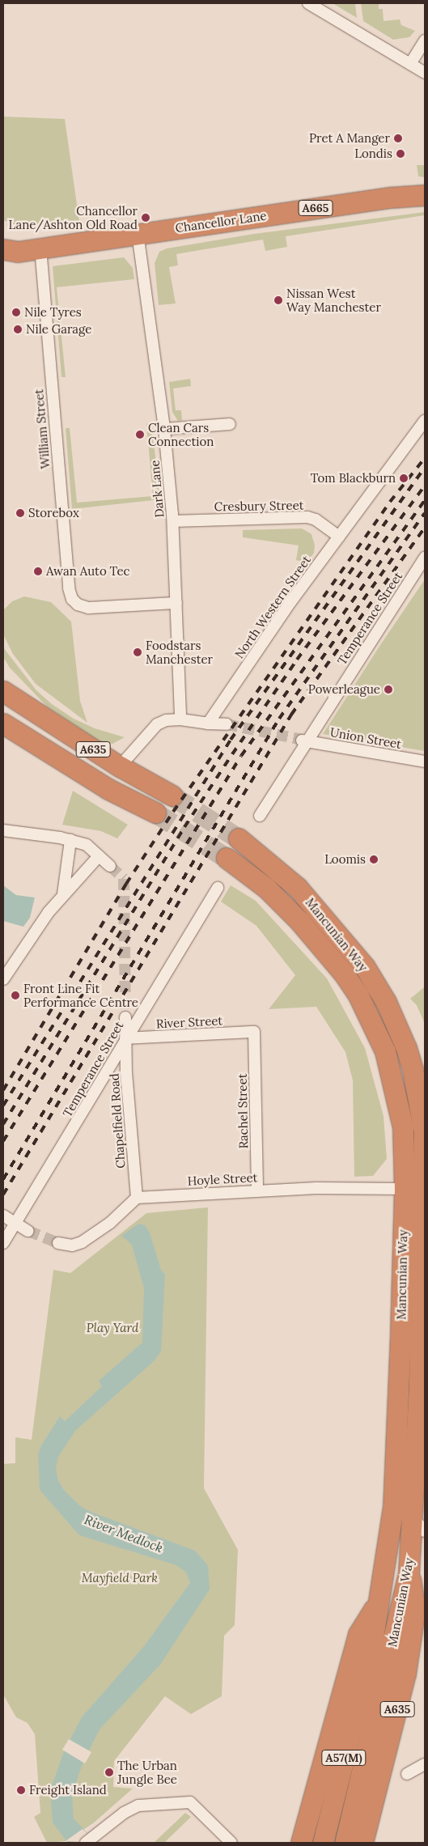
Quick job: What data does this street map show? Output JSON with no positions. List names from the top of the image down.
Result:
{
  "streets": {
    "highway": [
      "A665",
      "Chancellor Lane",
      "A635",
      "Mancunian Way",
      "A57(M)"
    ],
    "street": [
      "William Street",
      "Dark Lane",
      "Cresbury Street",
      "North Western Street",
      "Temperance Street",
      "Union Street",
      "River Street",
      "Rachel Street",
      "Chapelfield Road",
      "Hoyle Street"
    ]
  },
  "crossings": [
    ["Chancellor Lane", "William Street"],
    ["Chancellor Lane", "Dark Lane"],
    ["William Street", "Dark Lane"],
    ["Dark Lane", "Cresbury Street"],
    ["Cresbury Street", "North Western Street"],
    ["Temperance Street", "Union Street"],
    ["Temperance Street", "River Street"],
    ["Temperance Street", "Chapelfield Road"],
    ["A635", "Mancunian Way"],
    ["Mancunian Way", "Hoyle Street"],
    ["River Street", "Rachel Street"],
    ["River Street", "Chapelfield Road"],
    ["Rachel Street", "Hoyle Street"],
    ["Chapelfield Road", "Hoyle Street"]
  ],
  "water": ["River Medlock"],
  "parks": ["Play Yard", "Mayfield Park"],
  "places": [
    "Pret A Manger",
    "Londis",
    "Chancellor Lane/Ashton Old Road",
    "Nissan West Way Manchester",
    "Nile Tyres",
    "Nile Garage",
    "Clean Cars Connection",
    "Tom Blackburn",
    "Storebox",
    "Awan Auto Tec",
    "Foodstars Manchester",
    "Powerleague",
    "Loomis",
    "Front Line Fit Performance Centre",
    "The Urban Jungle Bee",
    "Freight Island"
  ]
}
